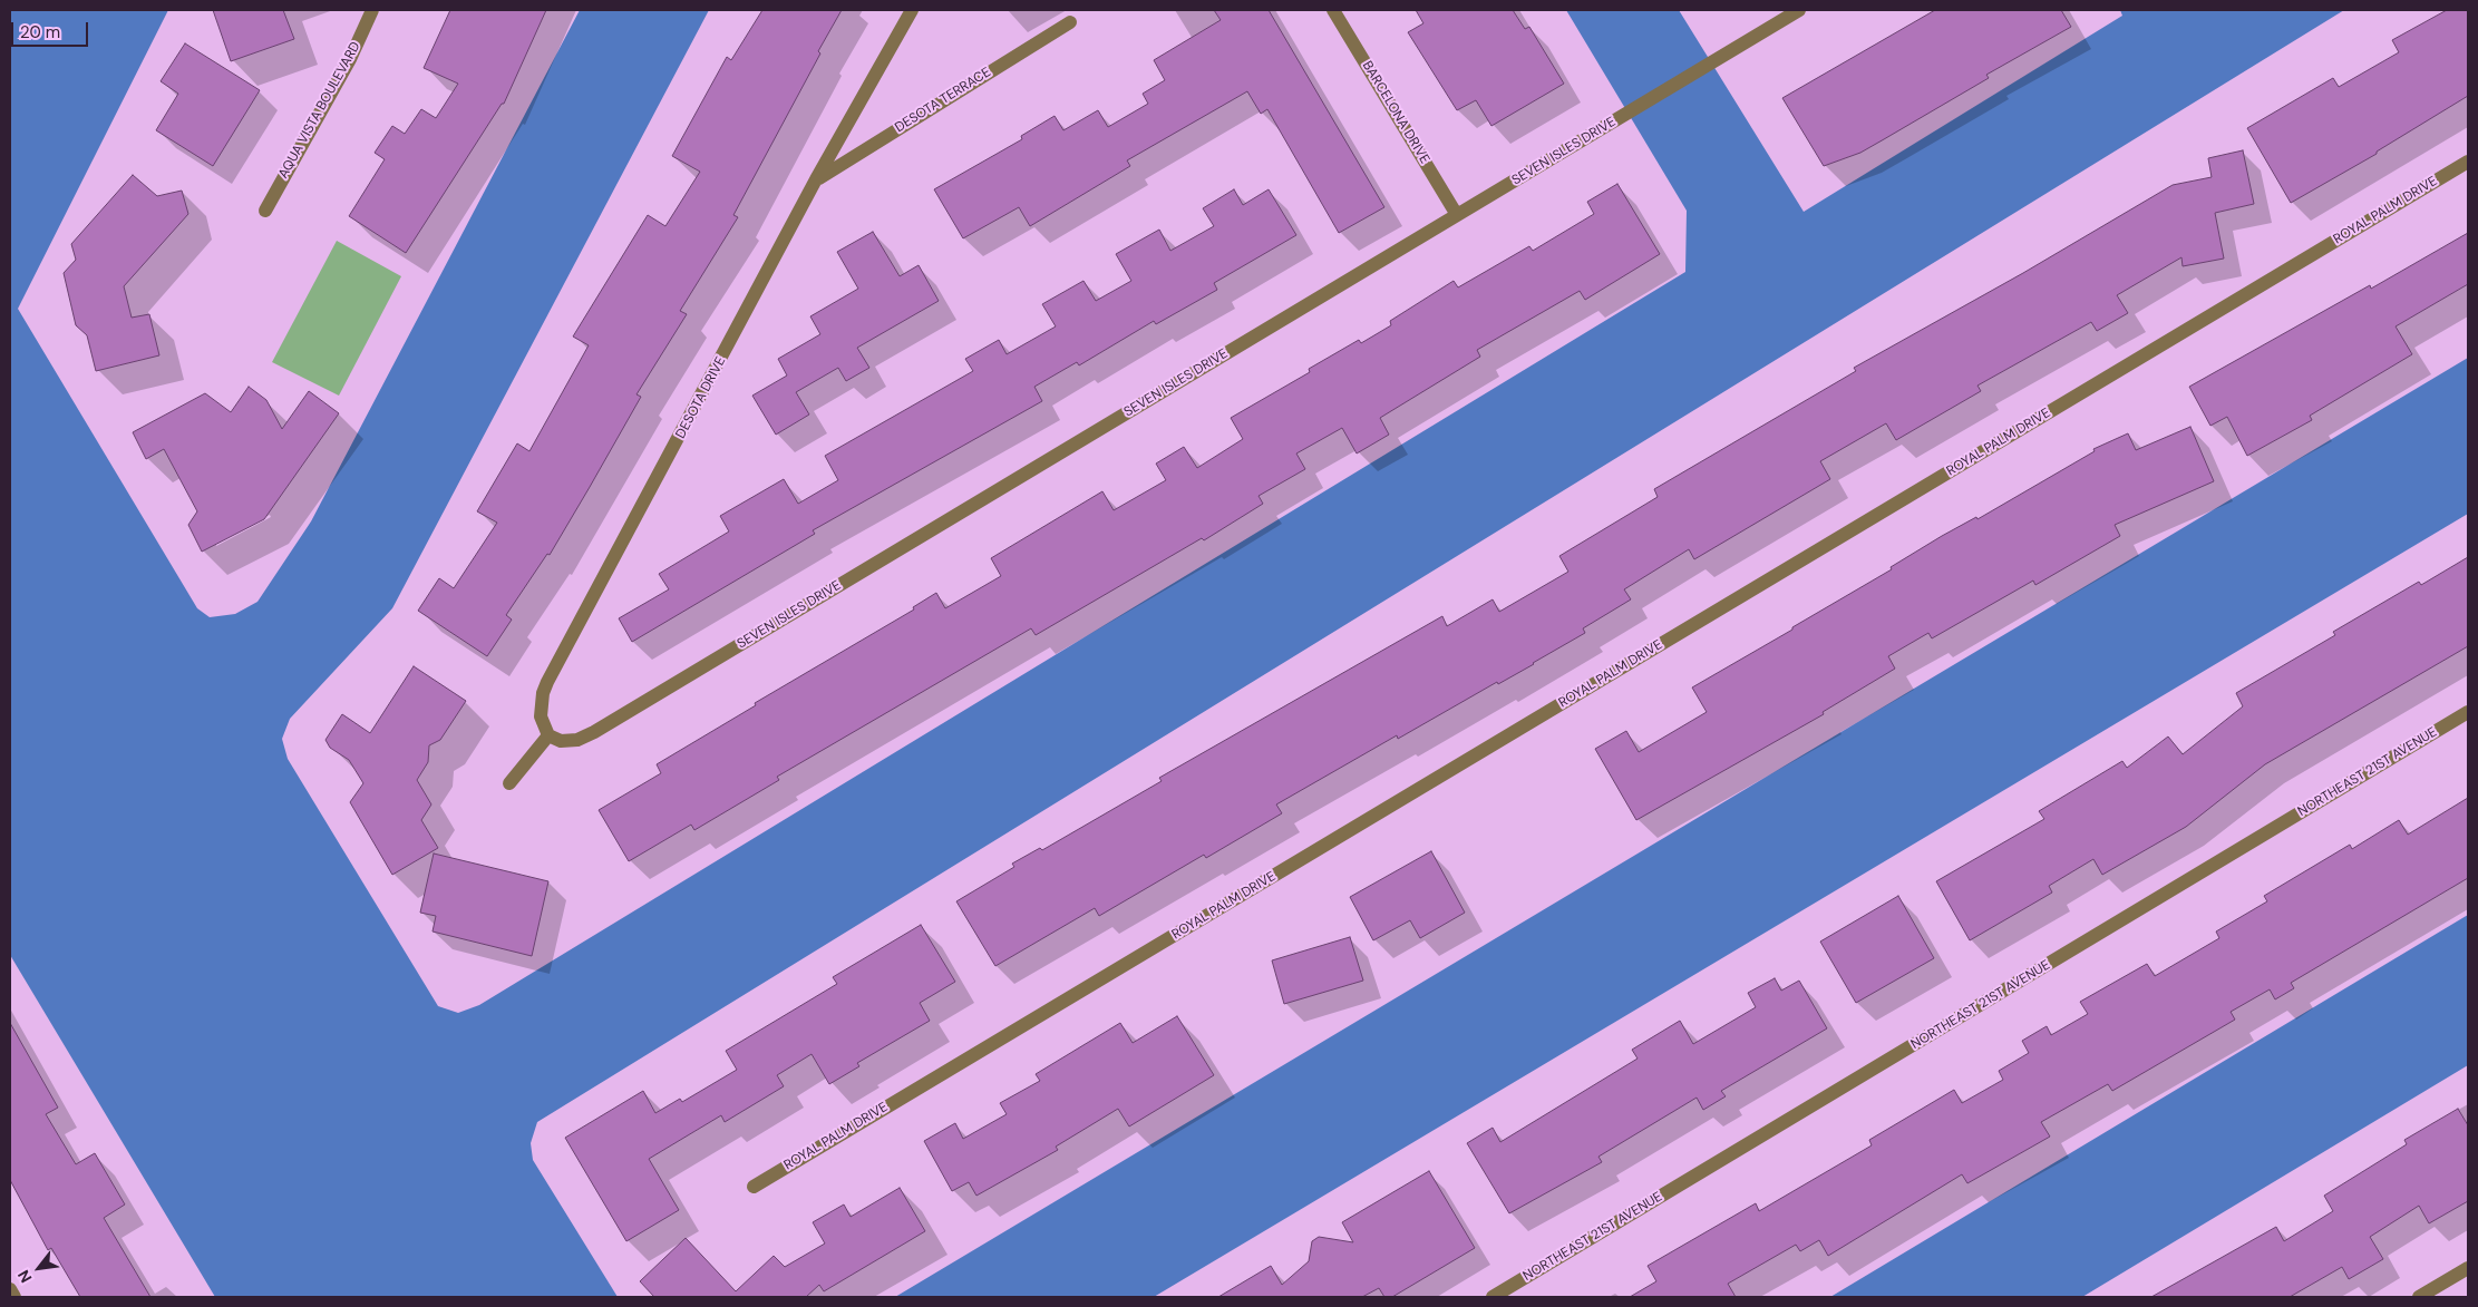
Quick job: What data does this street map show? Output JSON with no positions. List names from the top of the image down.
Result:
{
  "streets": {
    "street": [
      "DESOTA TERRACE",
      "AQUA VISTA BOULEVARD",
      "BARCELONA DRIVE",
      "SEVEN ISLES DRIVE",
      "ROYAL PALM DRIVE",
      "DESOTA DRIVE",
      "NORTHEAST 21ST AVENUE"
    ]
  },
  "crossings": [
    ["DESOTA TERRACE", "DESOTA DRIVE"],
    ["BARCELONA DRIVE", "SEVEN ISLES DRIVE"],
    ["SEVEN ISLES DRIVE", "DESOTA DRIVE"]
  ],
  "scale_bar": "20 m",
  "north": "bottom left"
}
